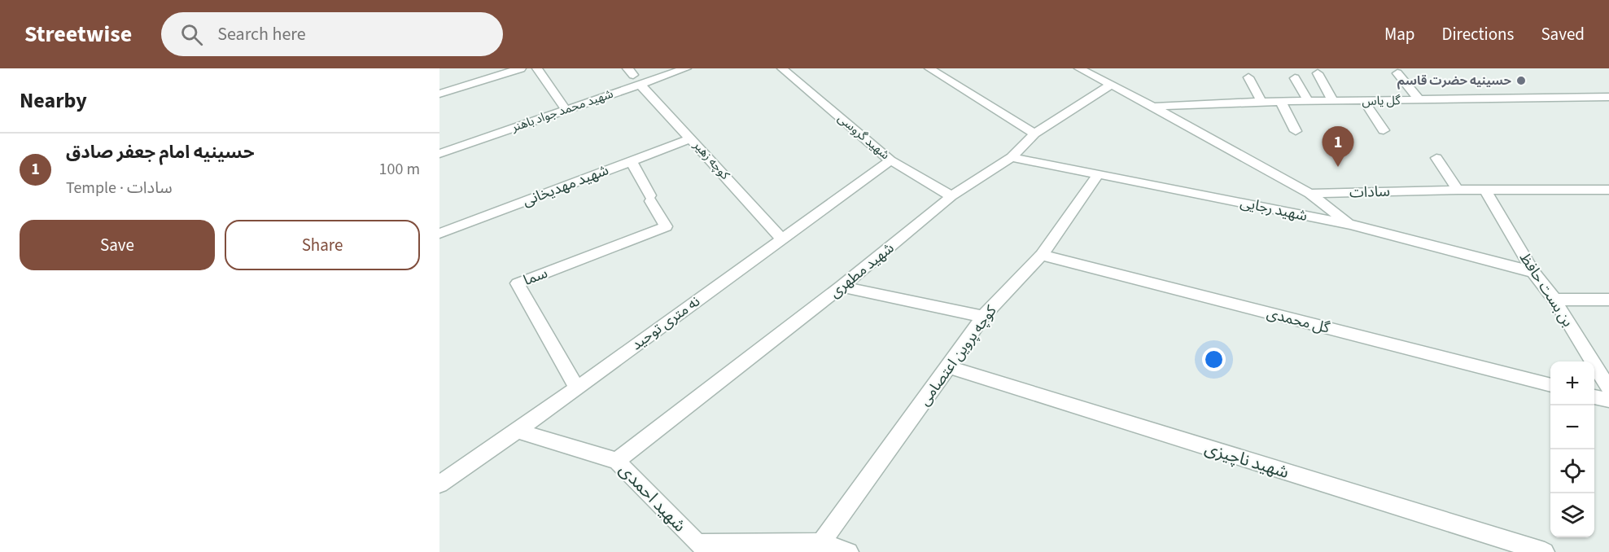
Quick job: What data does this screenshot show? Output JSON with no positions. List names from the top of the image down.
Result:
{
  "streets": {
    "street": [
      "گل یاس",
      "شهید محمد جواد باهنر",
      "شهید گروسی",
      "کوچه زهیر",
      "شهید مهدیخانی",
      "سادات",
      "شهید رجایی",
      "شهید مطهری",
      "سما",
      "بن بست حافظ",
      "گل محمدی",
      "نه متری توحید",
      "کوچه پروین اعتصامی",
      "شهید ناچیزی",
      "شهید احمدی"
    ]
  },
  "crossings": [
    ["شهید محمد جواد باهنر", "کوچه زهیر"],
    ["شهید گروسی", "شهید مطهری"],
    ["شهید گروسی", "نه متری توحید"],
    ["کوچه زهیر", "شهید مهدیخانی"],
    ["کوچه زهیر", "نه متری توحید"],
    ["شهید مهدیخانی", "سما"],
    ["سادات", "بن بست حافظ"],
    ["شهید رجایی", "شهید مطهری"],
    ["شهید رجایی", "بن بست حافظ"],
    ["شهید رجایی", "کوچه پروین اعتصامی"],
    ["شهید مطهری", "شهید احمدی"],
    ["سما", "نه متری توحید"],
    ["گل محمدی", "کوچه پروین اعتصامی"],
    ["نه متری توحید", "شهید احمدی"],
    ["کوچه پروین اعتصامی", "شهید ناچیزی"],
    ["کوچه پروین اعتصامی", "شهید احمدی"]
  ],
  "places": ["حسینیه حضرت قاسم"],
  "page": {
    "header": "Streetwise",
    "search": "Search here",
    "nav": ["Map", "Directions", "Saved"],
    "heading": "Nearby",
    "pins": "1",
    "list": [
      {
        "mark": "1",
        "name": "حسینیه امام جعفر صادق",
        "note": "Temple · سادات",
        "value": "100 m"
      }
    ],
    "buttons": ["Save", "Share"],
    "map_buttons": ["+", "−"]
  }
}
